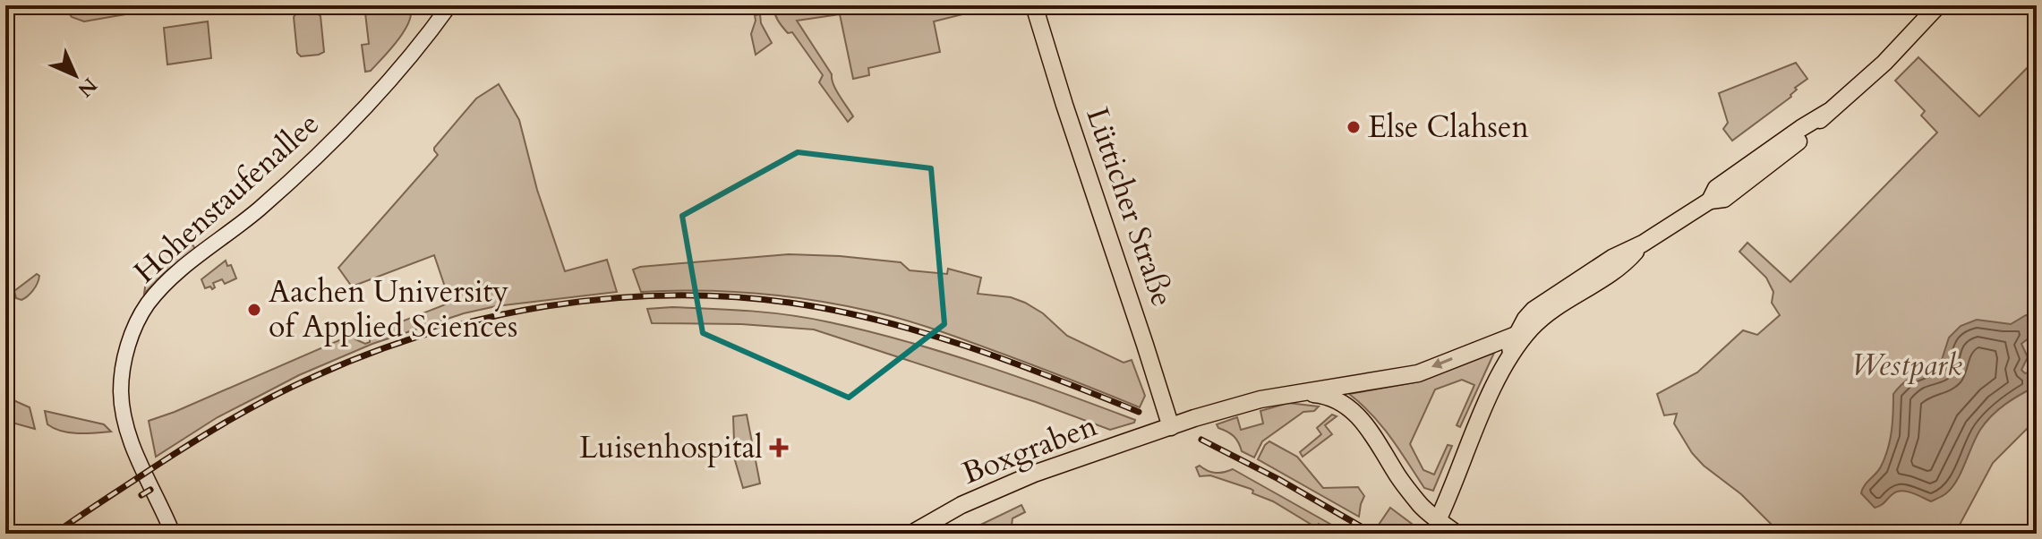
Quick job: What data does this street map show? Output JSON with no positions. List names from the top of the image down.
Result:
{
  "streets": {
    "main road": ["Hohenstaufenallee", "Lütticher Straße", "Boxgraben"]
  },
  "crossings": [
    ["Lütticher Straße", "Boxgraben"]
  ],
  "parks": ["Westpark"],
  "places": {
    "other": ["Else Clahsen", "Aachen University of Applied Sciences"],
    "health": ["Luisenhospital"]
  },
  "north": "bottom right"
}
